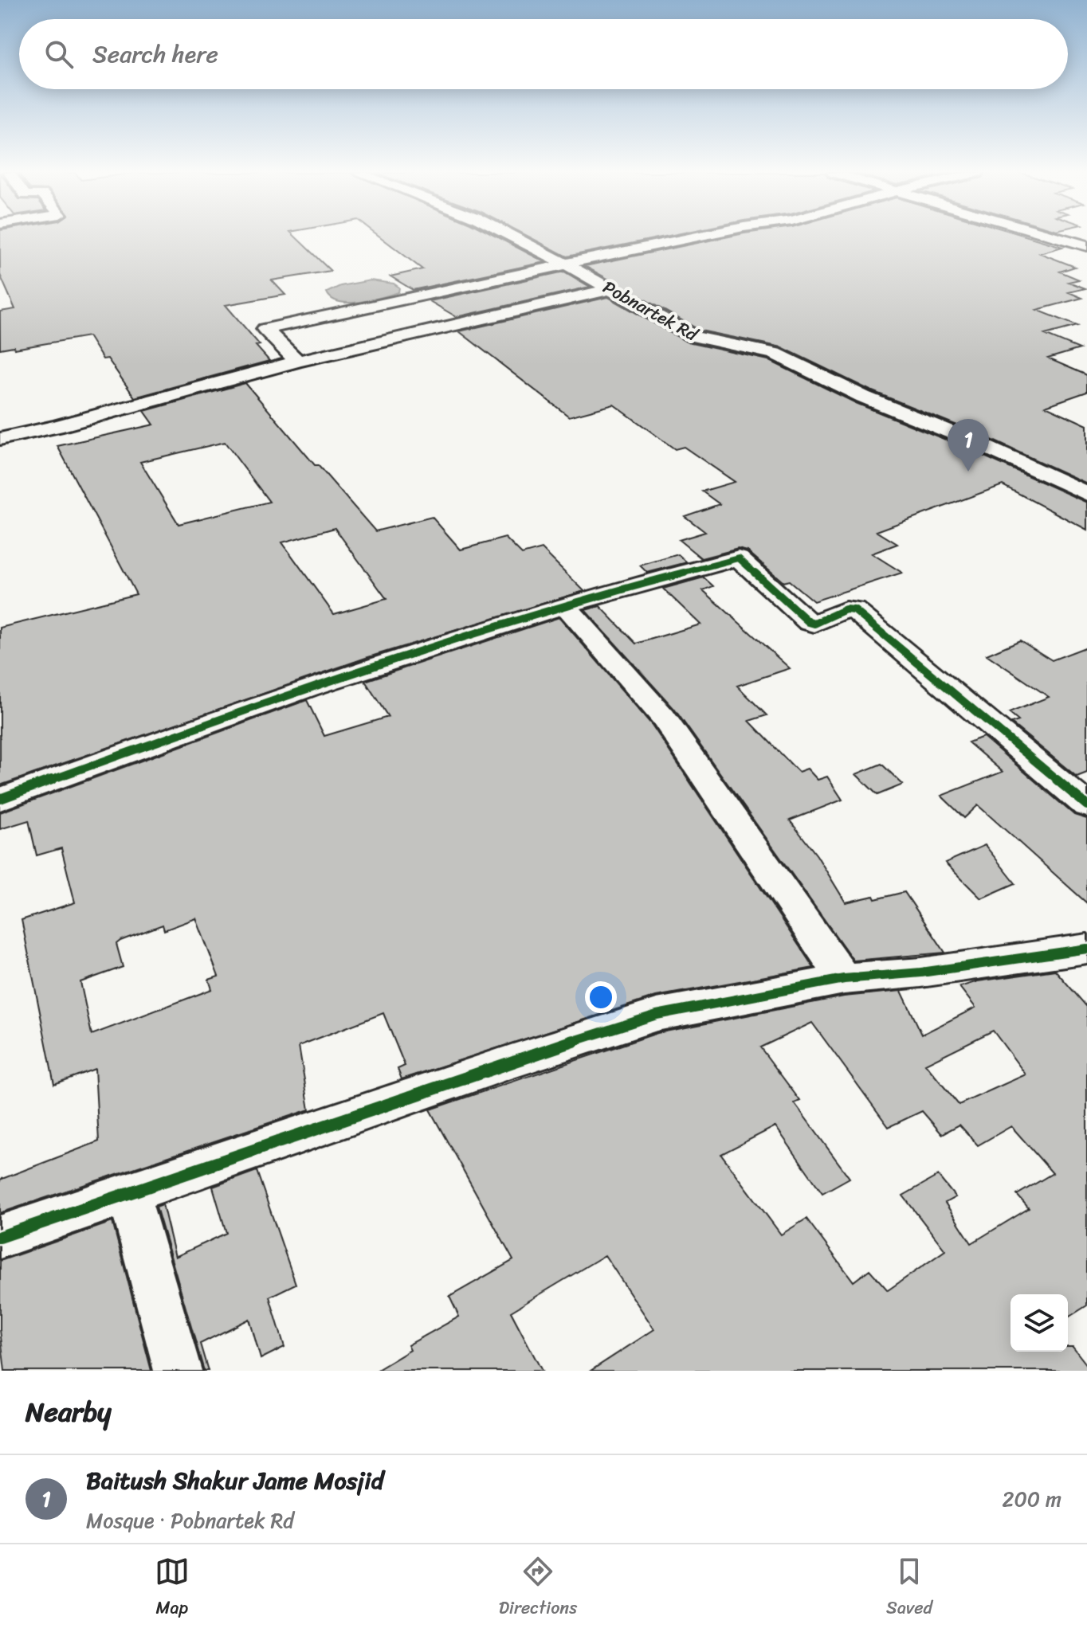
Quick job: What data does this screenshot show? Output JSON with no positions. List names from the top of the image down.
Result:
{
  "streets": {
    "street": ["Pobnartek Rd"]
  },
  "page": {
    "search": "Search here",
    "pins": "1",
    "heading": "Nearby",
    "list": [
      {
        "mark": "1",
        "name": "Baitush Shakur Jame Mosjid",
        "note": "Mosque · Pobnartek Rd",
        "value": "200 m"
      }
    ],
    "nav": ["Map", "Directions", "Saved"]
  }
}
